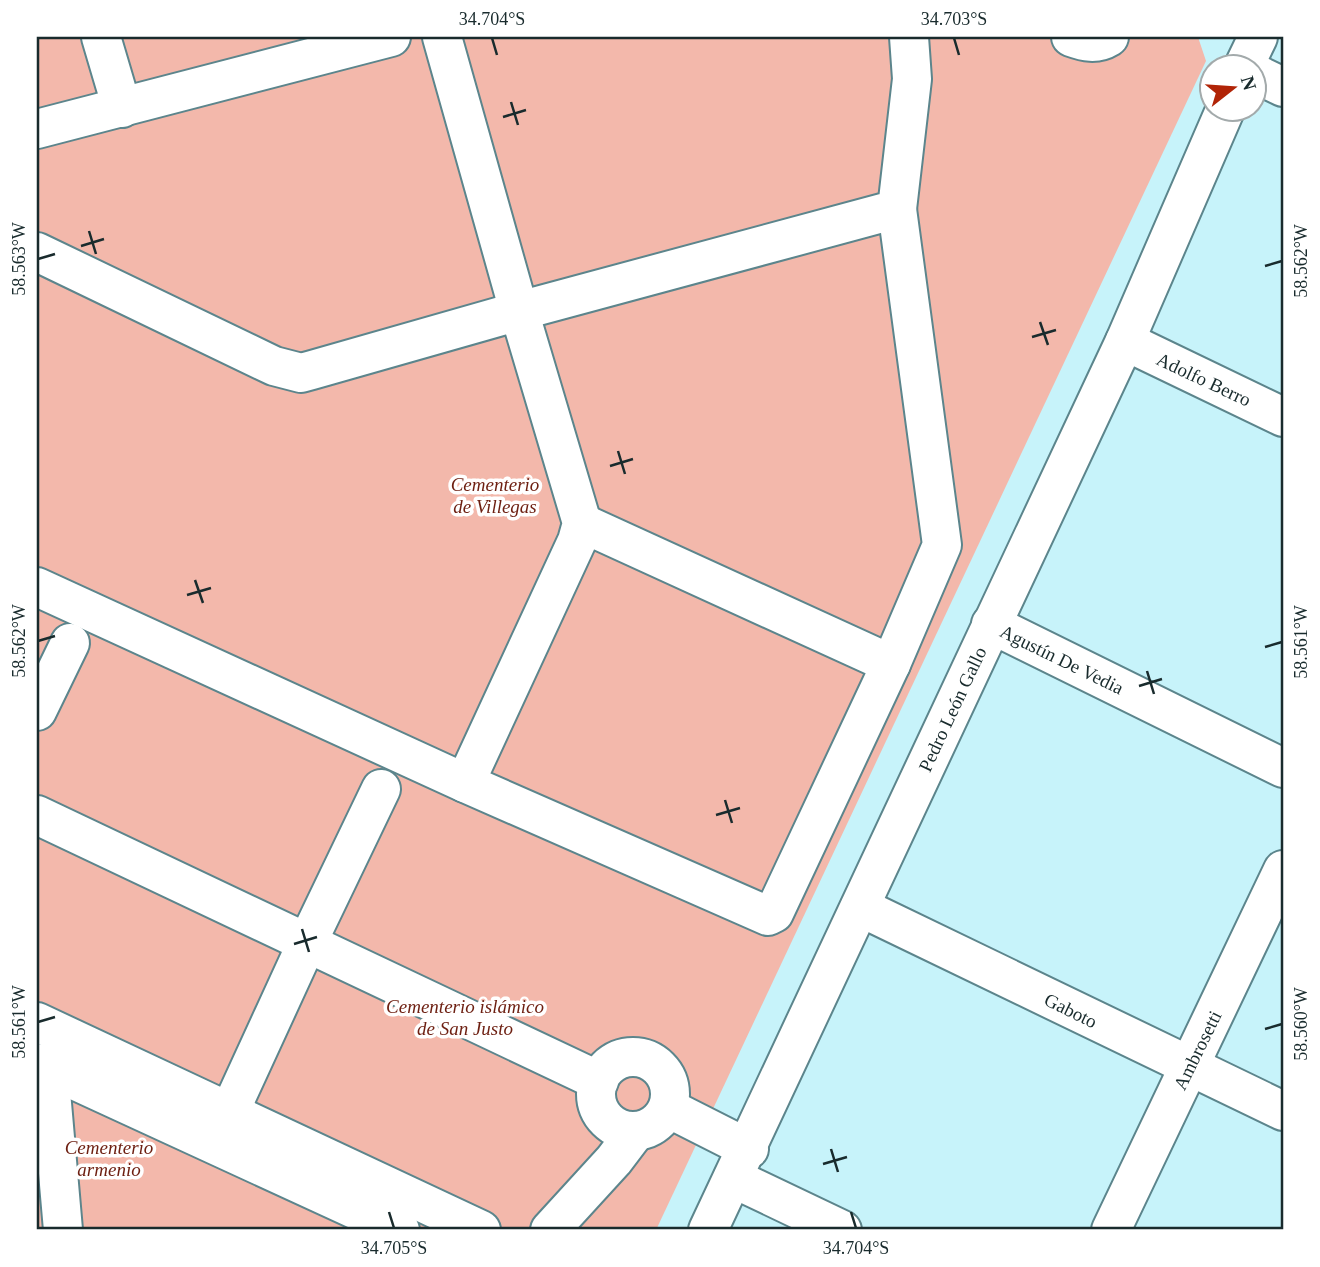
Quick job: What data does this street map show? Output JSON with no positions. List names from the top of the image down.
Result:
{
  "streets": {
    "street": [
      "Adolfo Berro",
      "Agustín De Vedia",
      "Pedro León Gallo",
      "Gaboto",
      "Ambrosetti"
    ]
  },
  "crossings": [
    ["Adolfo Berro", "Pedro León Gallo"],
    ["Agustín De Vedia", "Pedro León Gallo"],
    ["Pedro León Gallo", "Gaboto"],
    ["Gaboto", "Ambrosetti"]
  ],
  "parks": ["Cementerio de Villegas", "Cementerio islámico de San Justo", "Cementerio armenio"],
  "north": "right",
  "coordinates": [
    "34.704°S",
    "34.703°S",
    "58.563°W",
    "58.562°W",
    "58.561°W",
    "58.560°W",
    "34.705°S"
  ]
}
